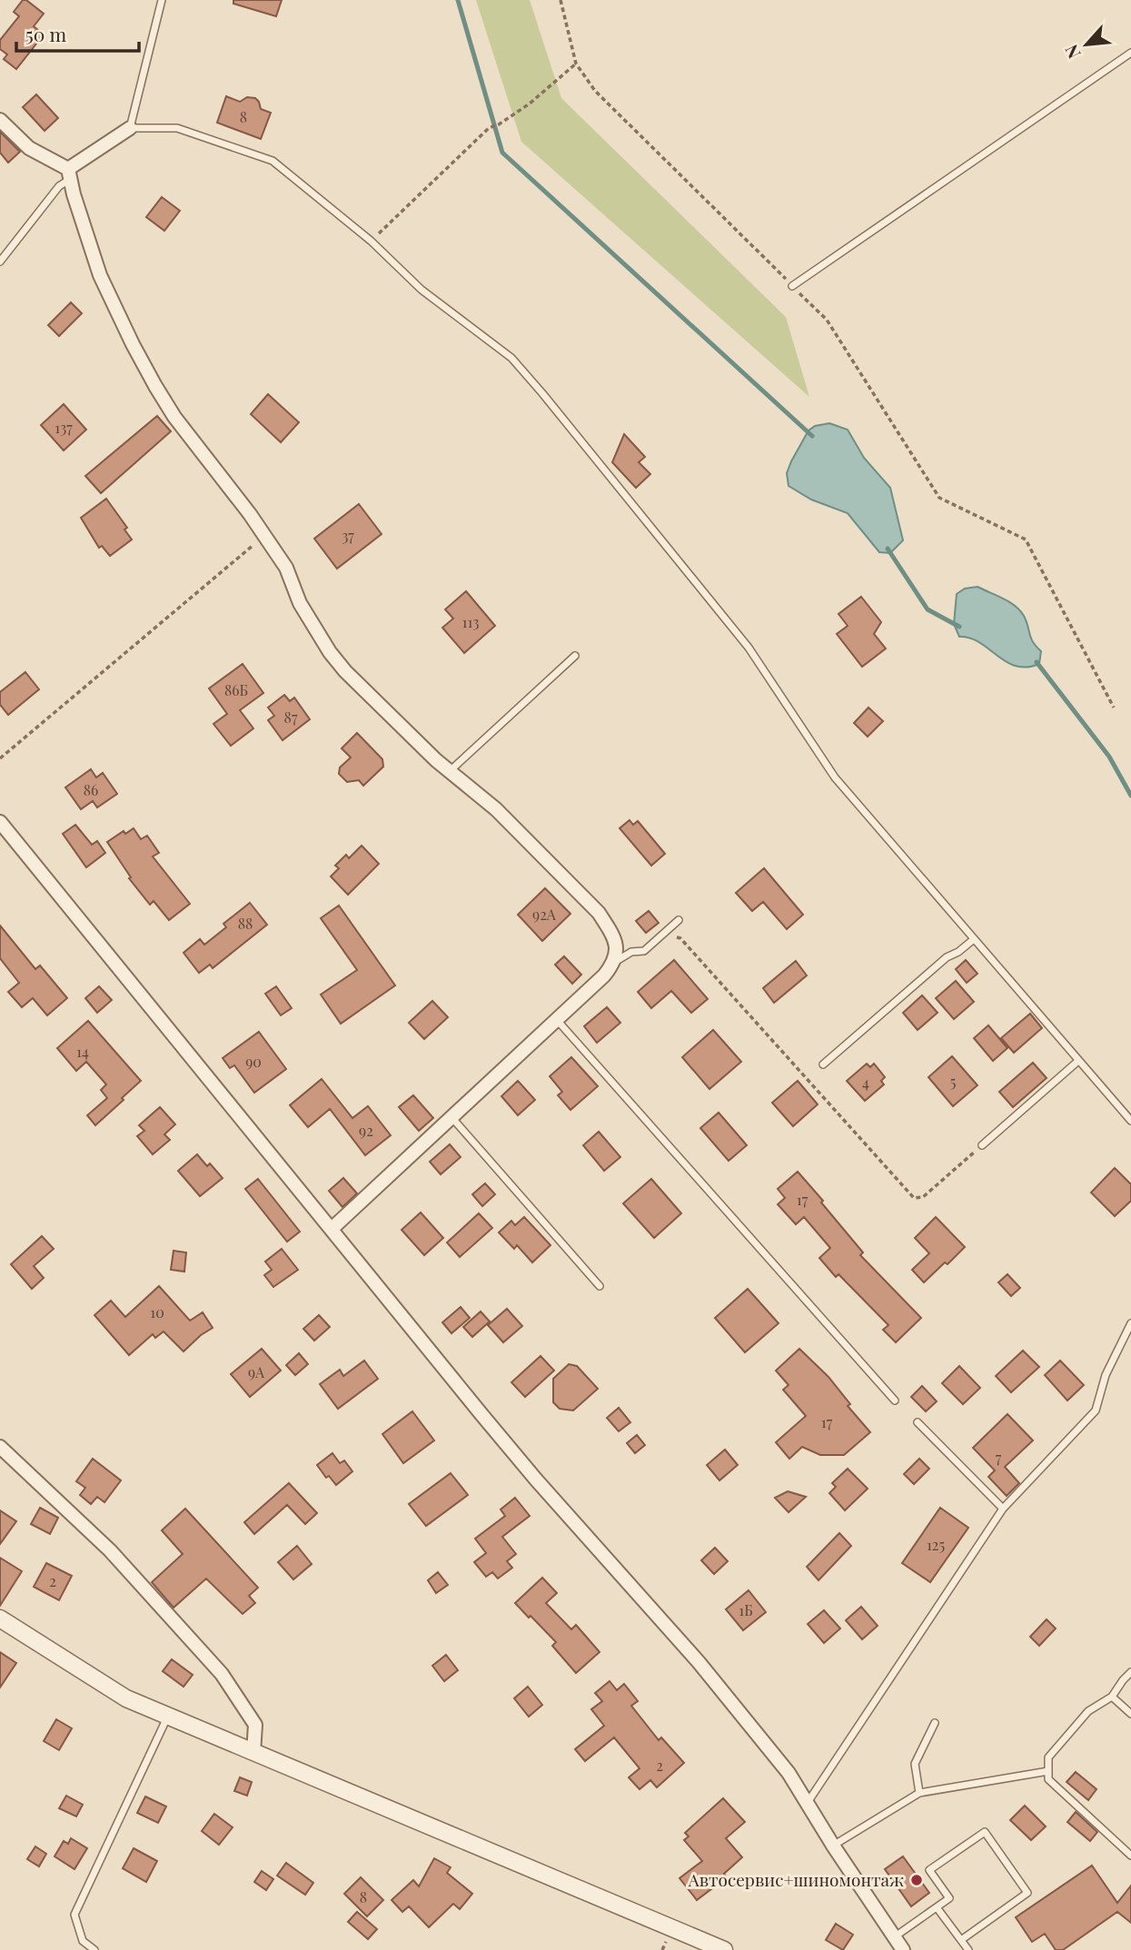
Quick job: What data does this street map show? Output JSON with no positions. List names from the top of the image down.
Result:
{
  "places": ["Автосервис+шиномонтаж"],
  "house_numbers": [
    "8",
    "137",
    "37",
    "113",
    "86Б",
    "87",
    "86",
    "92А",
    "88",
    "14",
    "90",
    "5",
    "4",
    "92",
    "17",
    "10",
    "9А",
    "17",
    "7",
    "125",
    "2",
    "1Б",
    "2",
    "8"
  ],
  "scale_bar": "50 m",
  "north": "bottom left"
}
